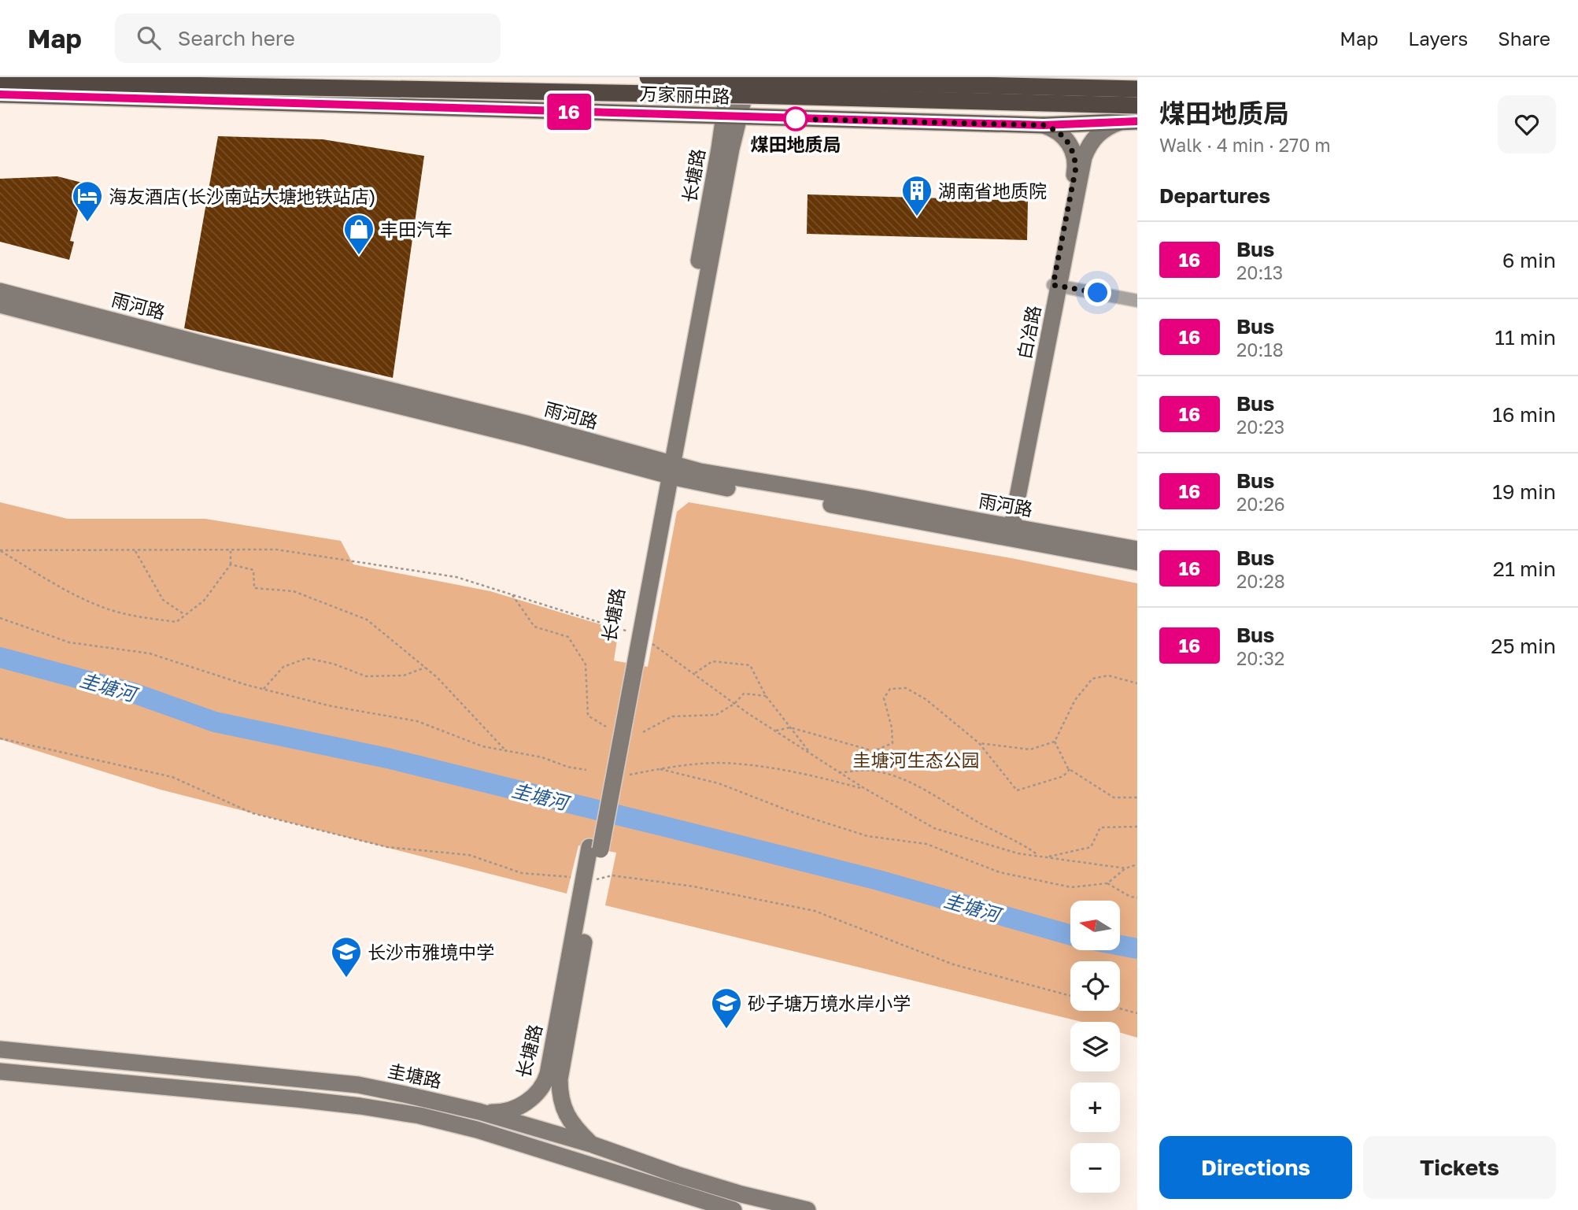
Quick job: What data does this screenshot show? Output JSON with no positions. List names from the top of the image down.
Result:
{
  "streets": {
    "main road": [
      "万家丽中路",
      "长塘路",
      "雨河路",
      "白冶路",
      "圭塘路"
    ]
  },
  "crossings": [
    ["万家丽中路", "长塘路"],
    ["万家丽中路", "白冶路"],
    ["长塘路", "雨河路"],
    ["长塘路", "圭塘路"],
    ["雨河路", "白冶路"]
  ],
  "water": ["圭塘河"],
  "parks": ["圭塘河生态公园"],
  "places": {
    "other": ["煤田地质局"],
    "building": ["湖南省地质院"],
    "hotel": ["海友酒店(长沙南站大塘地铁站店)"],
    "shop": ["丰田汽车"],
    "school or university": ["长沙市雅境中学", "砂子塘万境水岸小学"]
  },
  "lines": ["bus line 16"],
  "north": "left",
  "page": {
    "header": "Map",
    "search": "Search here",
    "nav": ["Map", "Layers", "Share"],
    "on_map": "16",
    "heading": [
      ["煤田地质局", "Walk · 4 min · 270 m"],
      "Departures"
    ],
    "list": [
      {
        "mark": "16",
        "name": "Bus",
        "note": "20:13",
        "value": "6 min"
      },
      {
        "mark": "16",
        "name": "Bus",
        "note": "20:18",
        "value": "11 min"
      },
      {
        "mark": "16",
        "name": "Bus",
        "note": "20:23",
        "value": "16 min"
      },
      {
        "mark": "16",
        "name": "Bus",
        "note": "20:26",
        "value": "19 min"
      },
      {
        "mark": "16",
        "name": "Bus",
        "note": "20:28",
        "value": "21 min"
      },
      {
        "mark": "16",
        "name": "Bus",
        "note": "20:32",
        "value": "25 min"
      }
    ],
    "map_buttons": ["+", "−"],
    "buttons": ["Directions", "Tickets"]
  }
}
